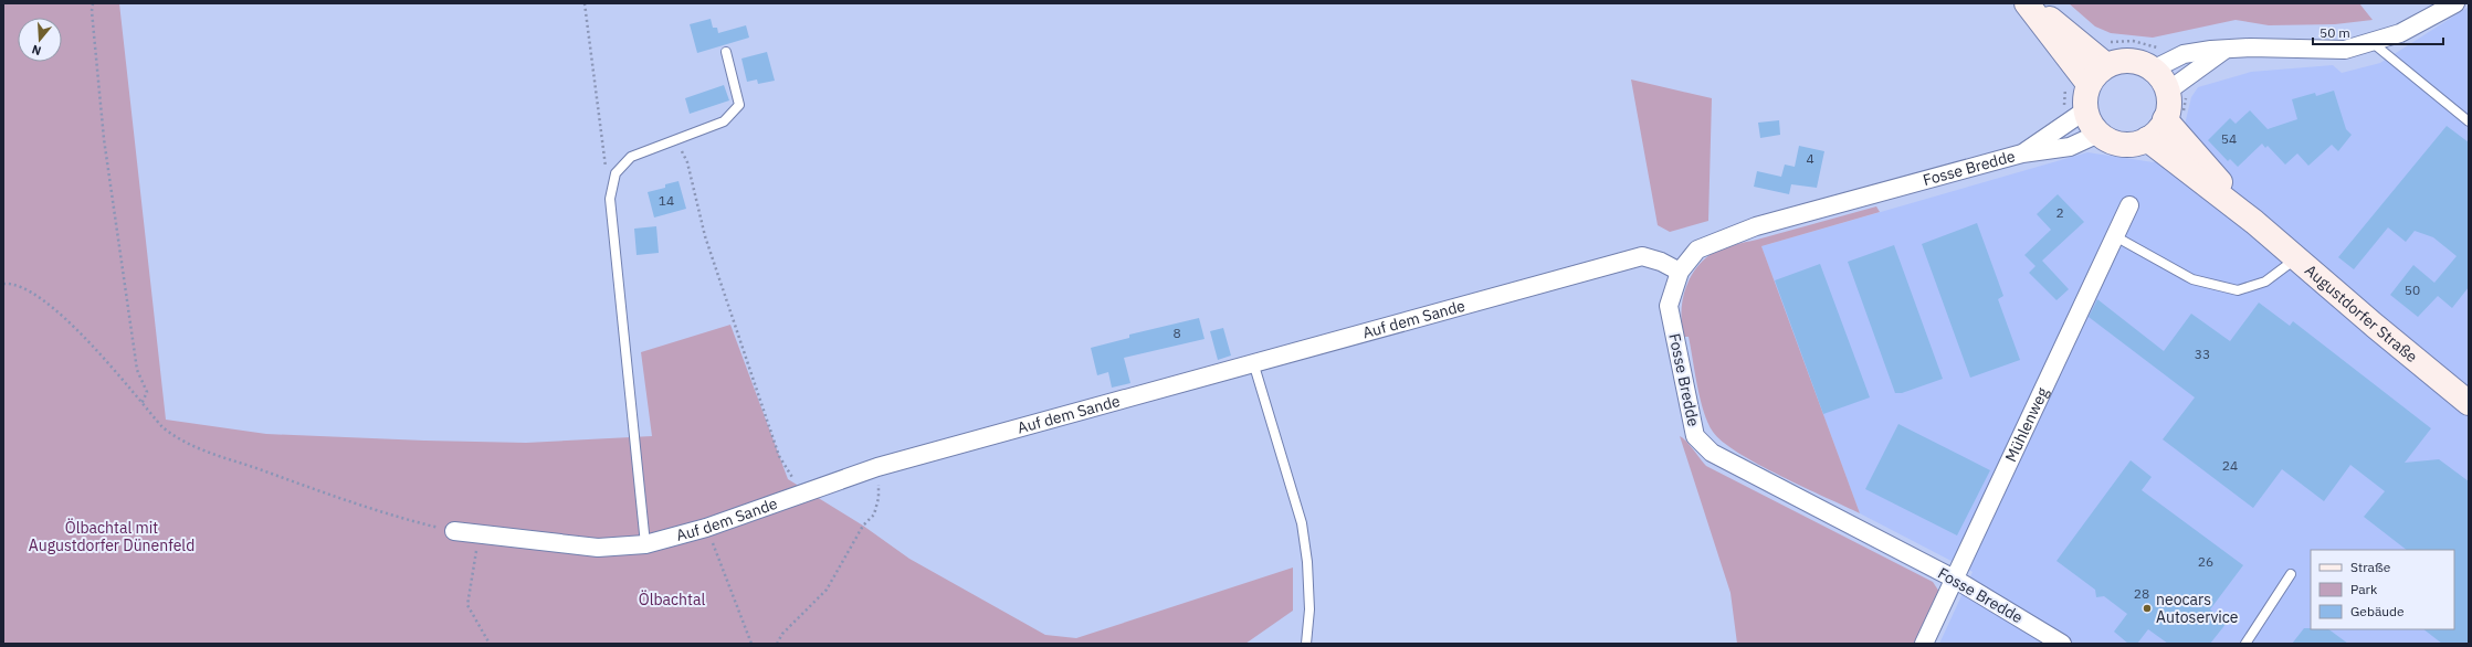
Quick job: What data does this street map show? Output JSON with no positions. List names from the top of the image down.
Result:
{
  "streets": {
    "main road": ["Augustdorfer Straße"],
    "street": ["Fosse Bredde", "Auf dem Sande", "Mühlenweg"]
  },
  "crossings": [
    ["Fosse Bredde", "Augustdorfer Straße"],
    ["Fosse Bredde", "Auf dem Sande"],
    ["Fosse Bredde", "Mühlenweg"]
  ],
  "parks": ["Ölbachtal mit Augustdorfer Dünenfeld", "Ölbachtal"],
  "places": ["neocars Autoservice"],
  "house_numbers": [
    "54",
    "4",
    "14",
    "2",
    "50",
    "8",
    "33",
    "24",
    "26",
    "28"
  ],
  "legend": ["Straße", "Park", "Gebäude"],
  "scale_bar": "50 m",
  "north": "bottom"
}
